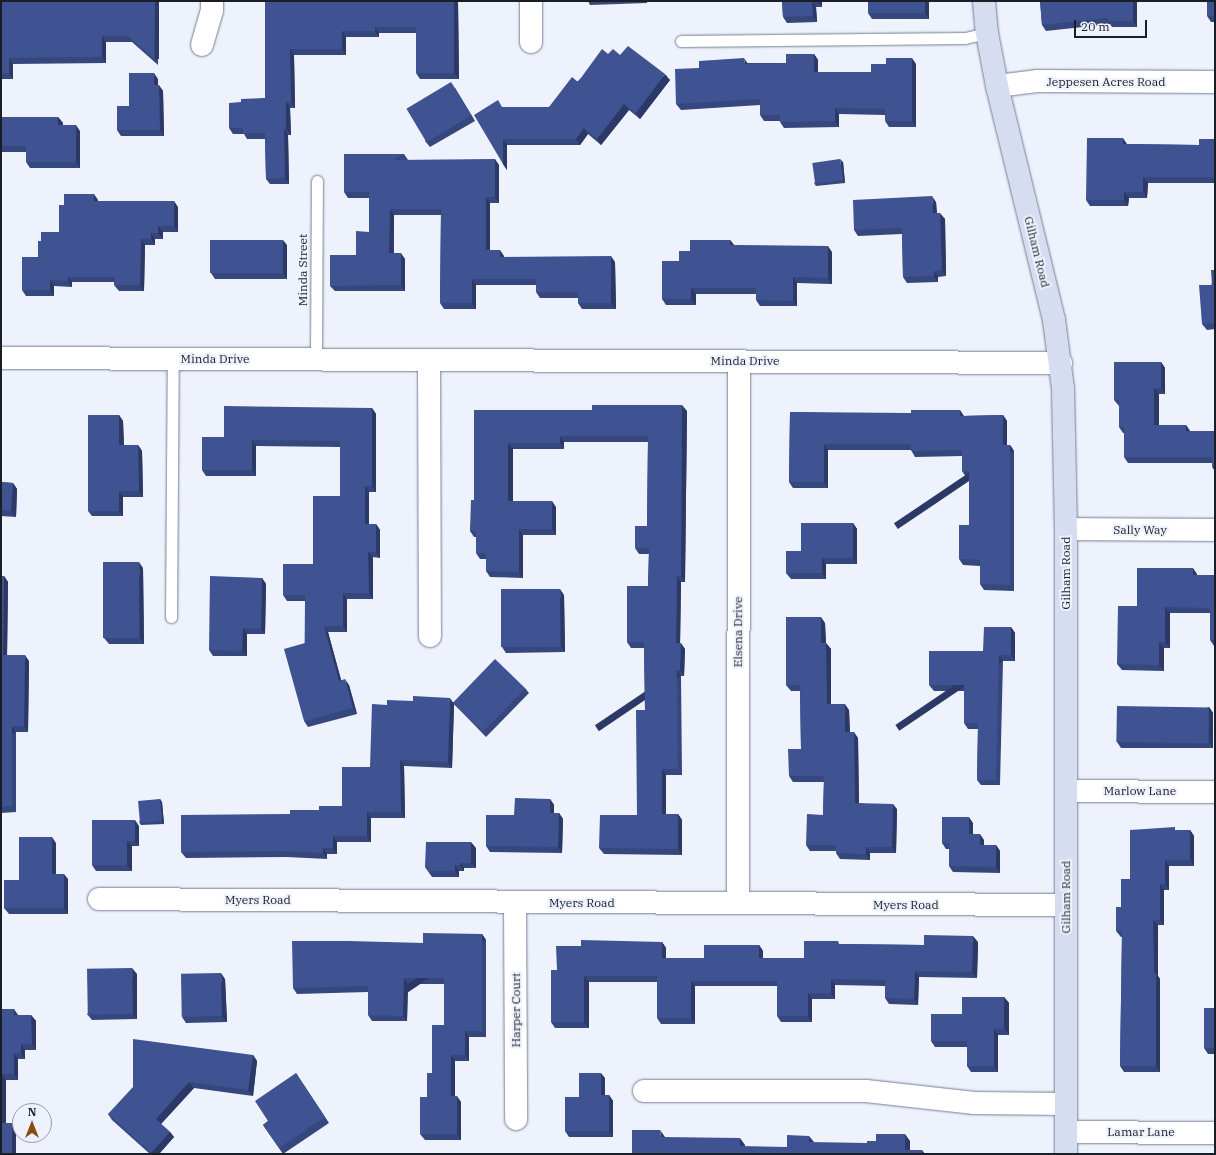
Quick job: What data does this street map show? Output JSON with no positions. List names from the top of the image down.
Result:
{
  "streets": {
    "street": [
      "Jeppesen Acres Road",
      "Gilham Road",
      "Minda Drive",
      "Sally Way",
      "Elsena Drive",
      "Marlow Lane",
      "Myers Road",
      "Harper Court",
      "Lamar Lane"
    ],
    "lane": ["Minda Street"]
  },
  "crossings": [
    ["Jeppesen Acres Road", "Gilham Road"],
    ["Gilham Road", "Minda Drive"],
    ["Gilham Road", "Sally Way"],
    ["Gilham Road", "Marlow Lane"],
    ["Gilham Road", "Myers Road"],
    ["Gilham Road", "Lamar Lane"],
    ["Minda Street", "Minda Drive"],
    ["Minda Drive", "Elsena Drive"],
    ["Elsena Drive", "Myers Road"],
    ["Myers Road", "Harper Court"]
  ],
  "scale_bar": "20 m",
  "north": "top"
}
